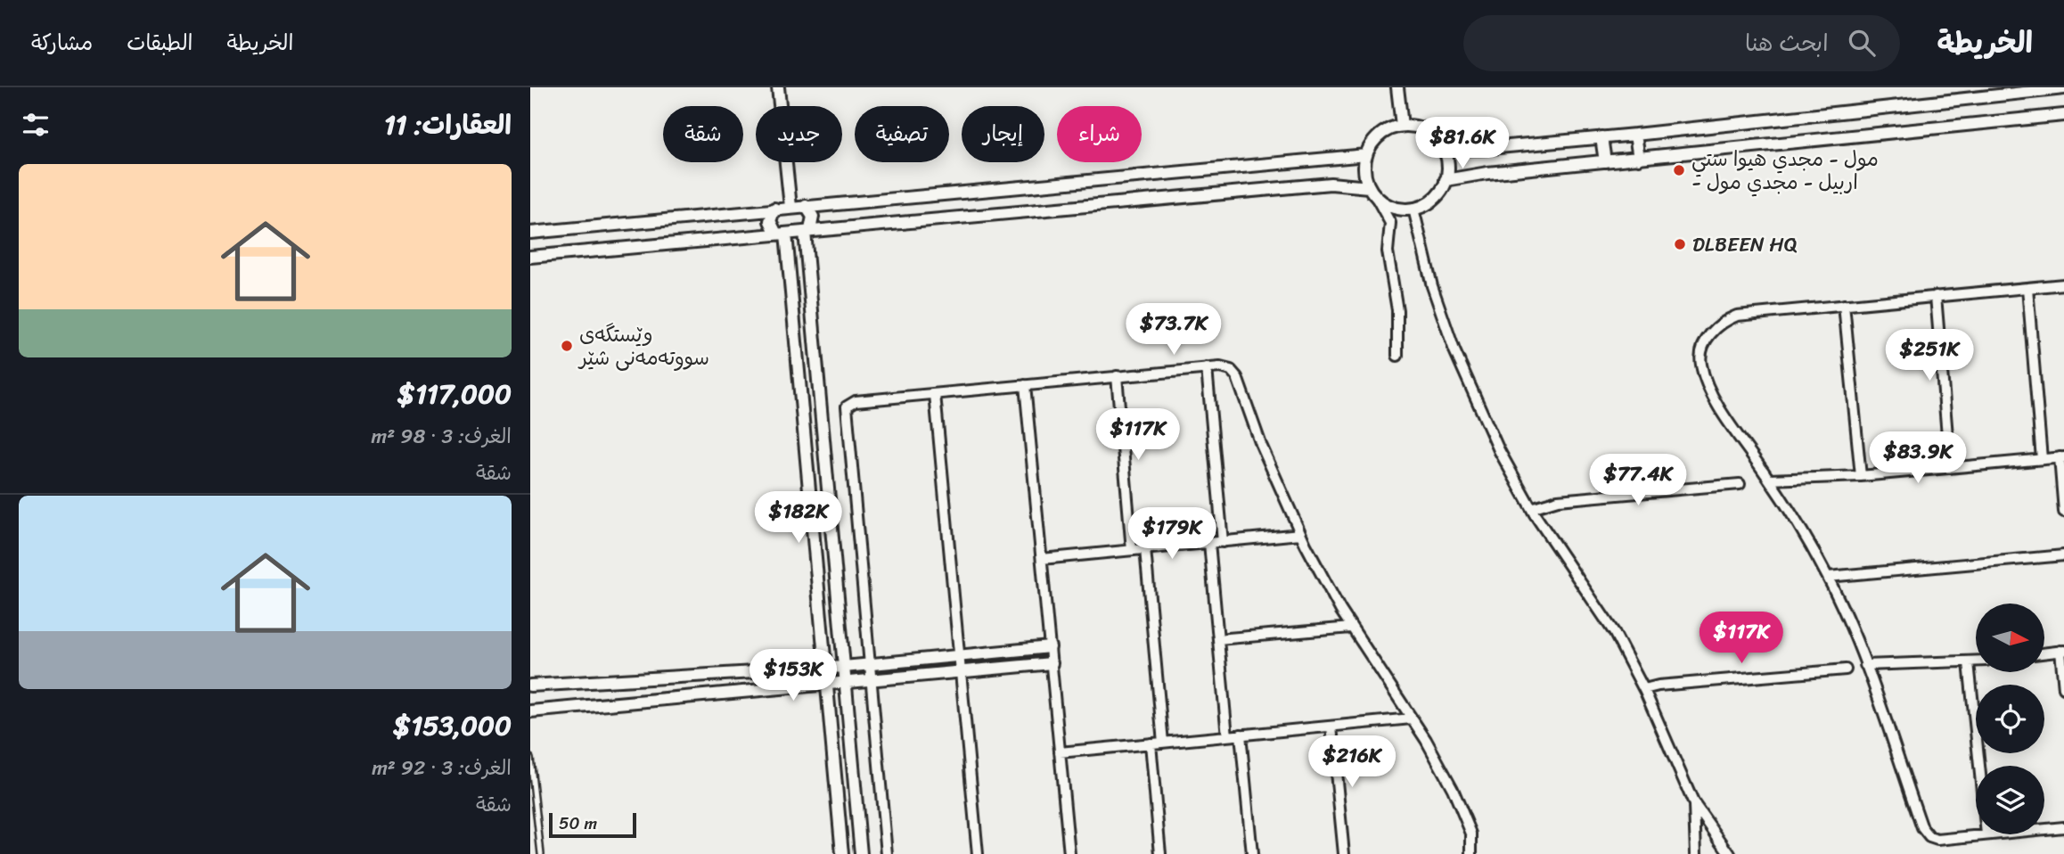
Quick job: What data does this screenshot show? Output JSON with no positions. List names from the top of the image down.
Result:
{
  "places": ["مول - مجدي هيوا ستي - اربيل - مجدي مول", "DLBEEN HQ", "وێستگەی سووتەمەنی شێر"],
  "scale_bar": "50 m",
  "north": "right",
  "page": {
    "header": "الخريطة",
    "search": "ابحث هنا",
    "nav": ["الخريطة", "الطبقات", "مشاركة"],
    "heading": "العقارات: 11",
    "chip": [
      "شراء",
      "إيجار",
      "تصفية",
      "جديد",
      "شقة"
    ],
    "price": [
      "$81.6K",
      "$73.7K",
      "$251K",
      "$117K",
      "$83.9K",
      "$77.4K",
      "$182K",
      "$179K",
      "$117K",
      "$153K",
      "$216K"
    ],
    "list": [
      {
        "name": "$117,000",
        "note": "الغرف: 3 · 98 m² · شقة"
      },
      {
        "name": "$153,000",
        "note": "الغرف: 3 · 92 m² · شقة"
      }
    ],
    "scale": "50 m"
  }
}
